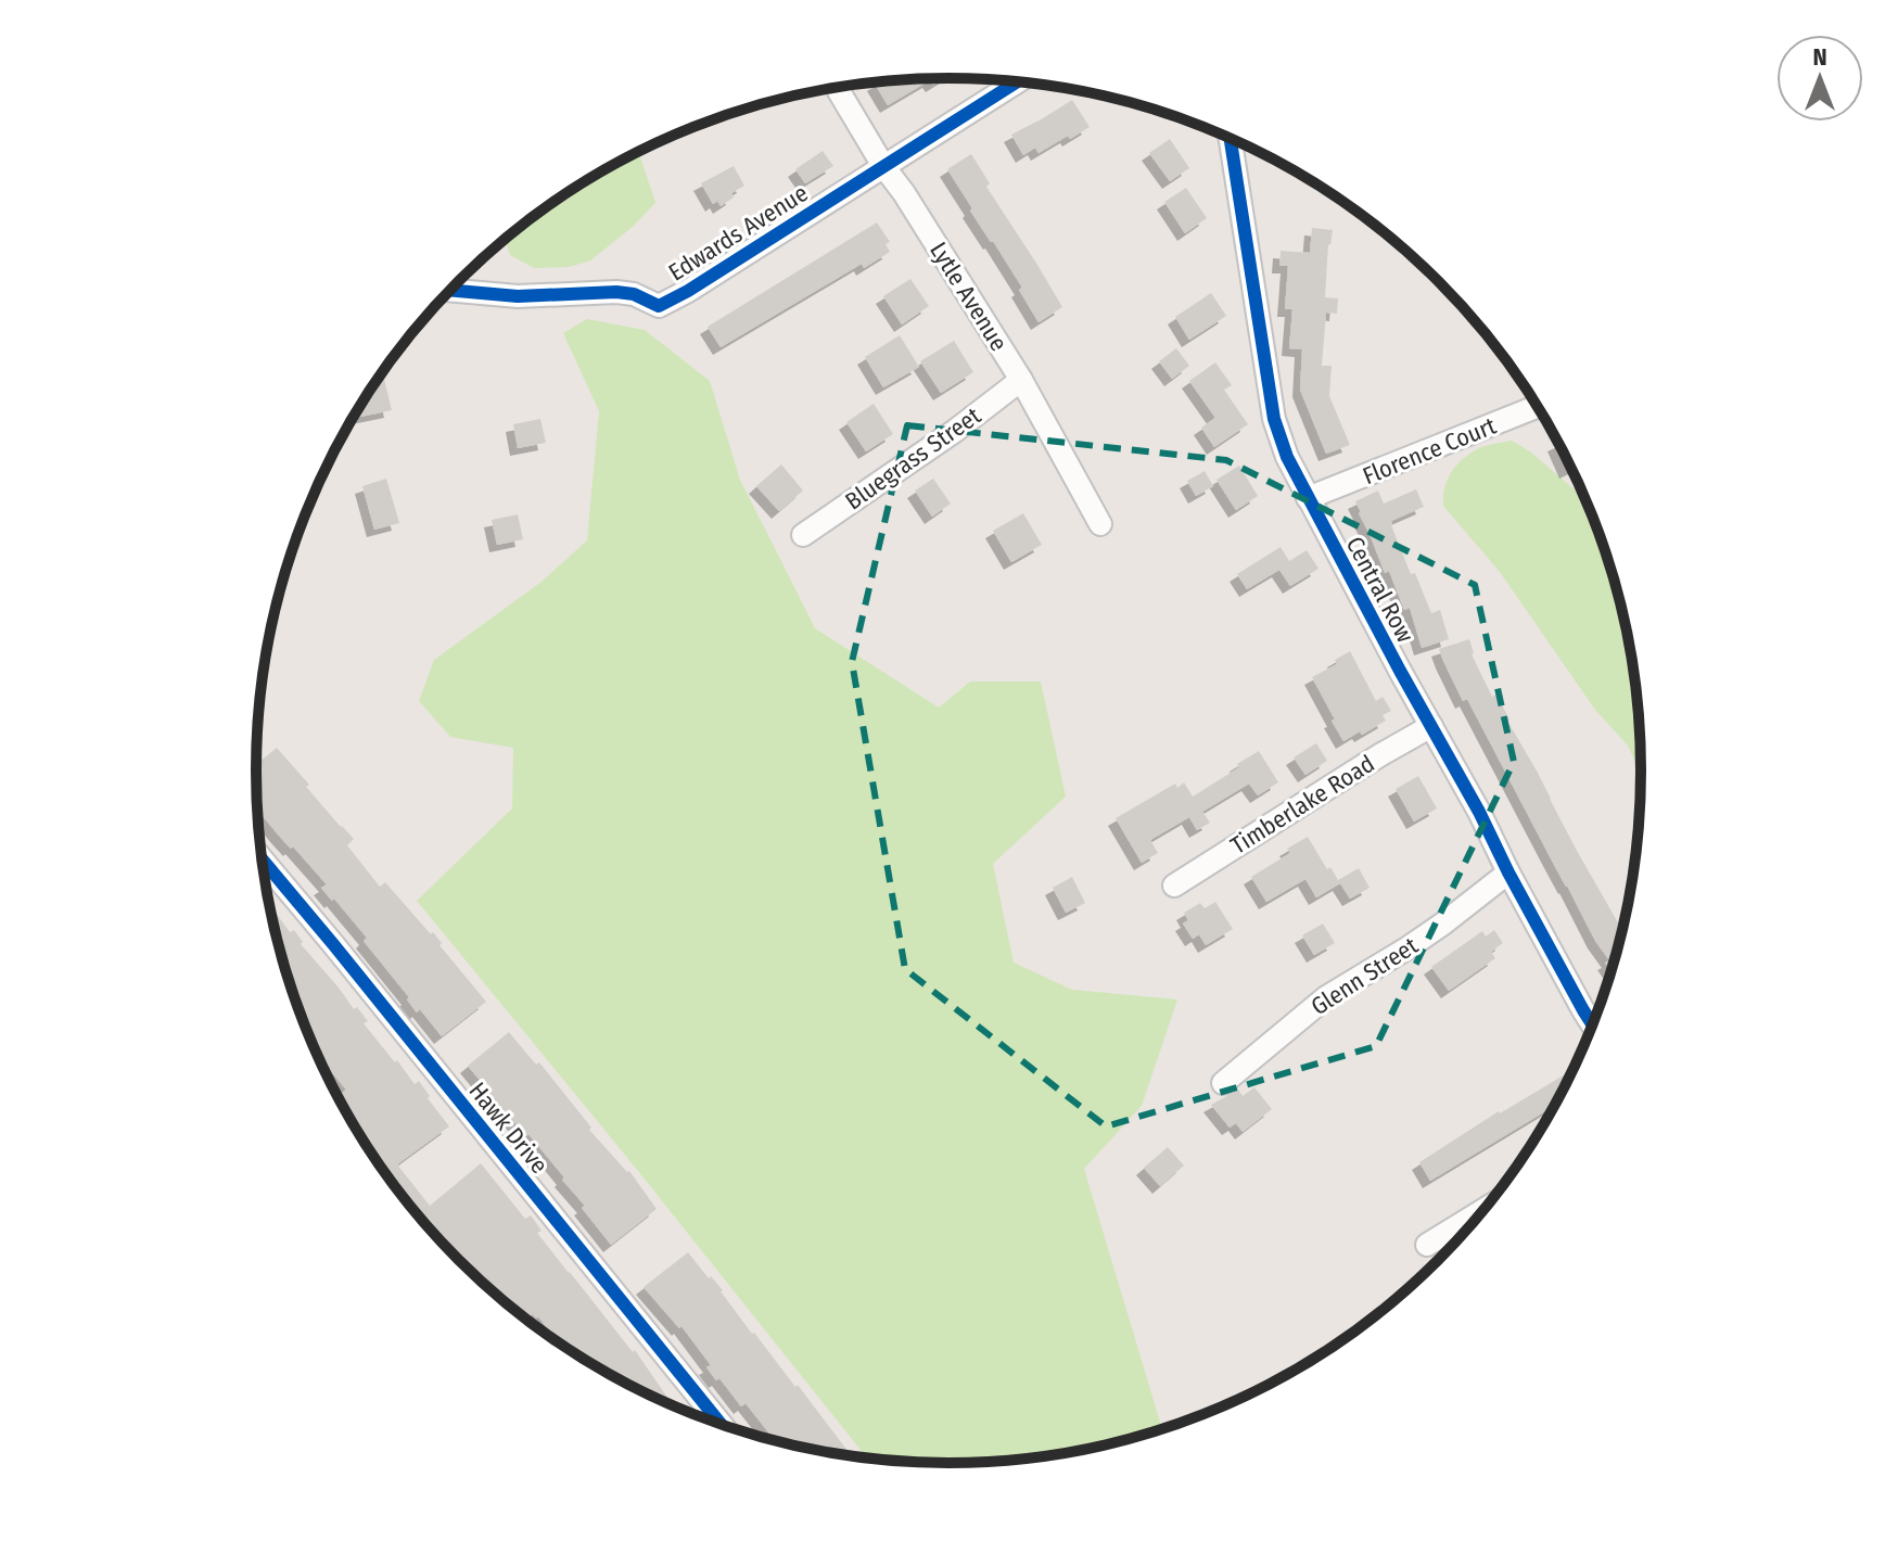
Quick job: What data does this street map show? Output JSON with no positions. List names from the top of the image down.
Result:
{
  "streets": {
    "street": [
      "Edwards Avenue",
      "Lytle Avenue",
      "Florence Court",
      "Bluegrass Street",
      "Central Row",
      "Timberlake Road",
      "Glenn Street",
      "Hawk Drive"
    ]
  },
  "crossings": [
    ["Edwards Avenue", "Lytle Avenue"],
    ["Lytle Avenue", "Bluegrass Street"],
    ["Florence Court", "Central Row"],
    ["Central Row", "Timberlake Road"],
    ["Central Row", "Glenn Street"]
  ],
  "north": "top"
}
